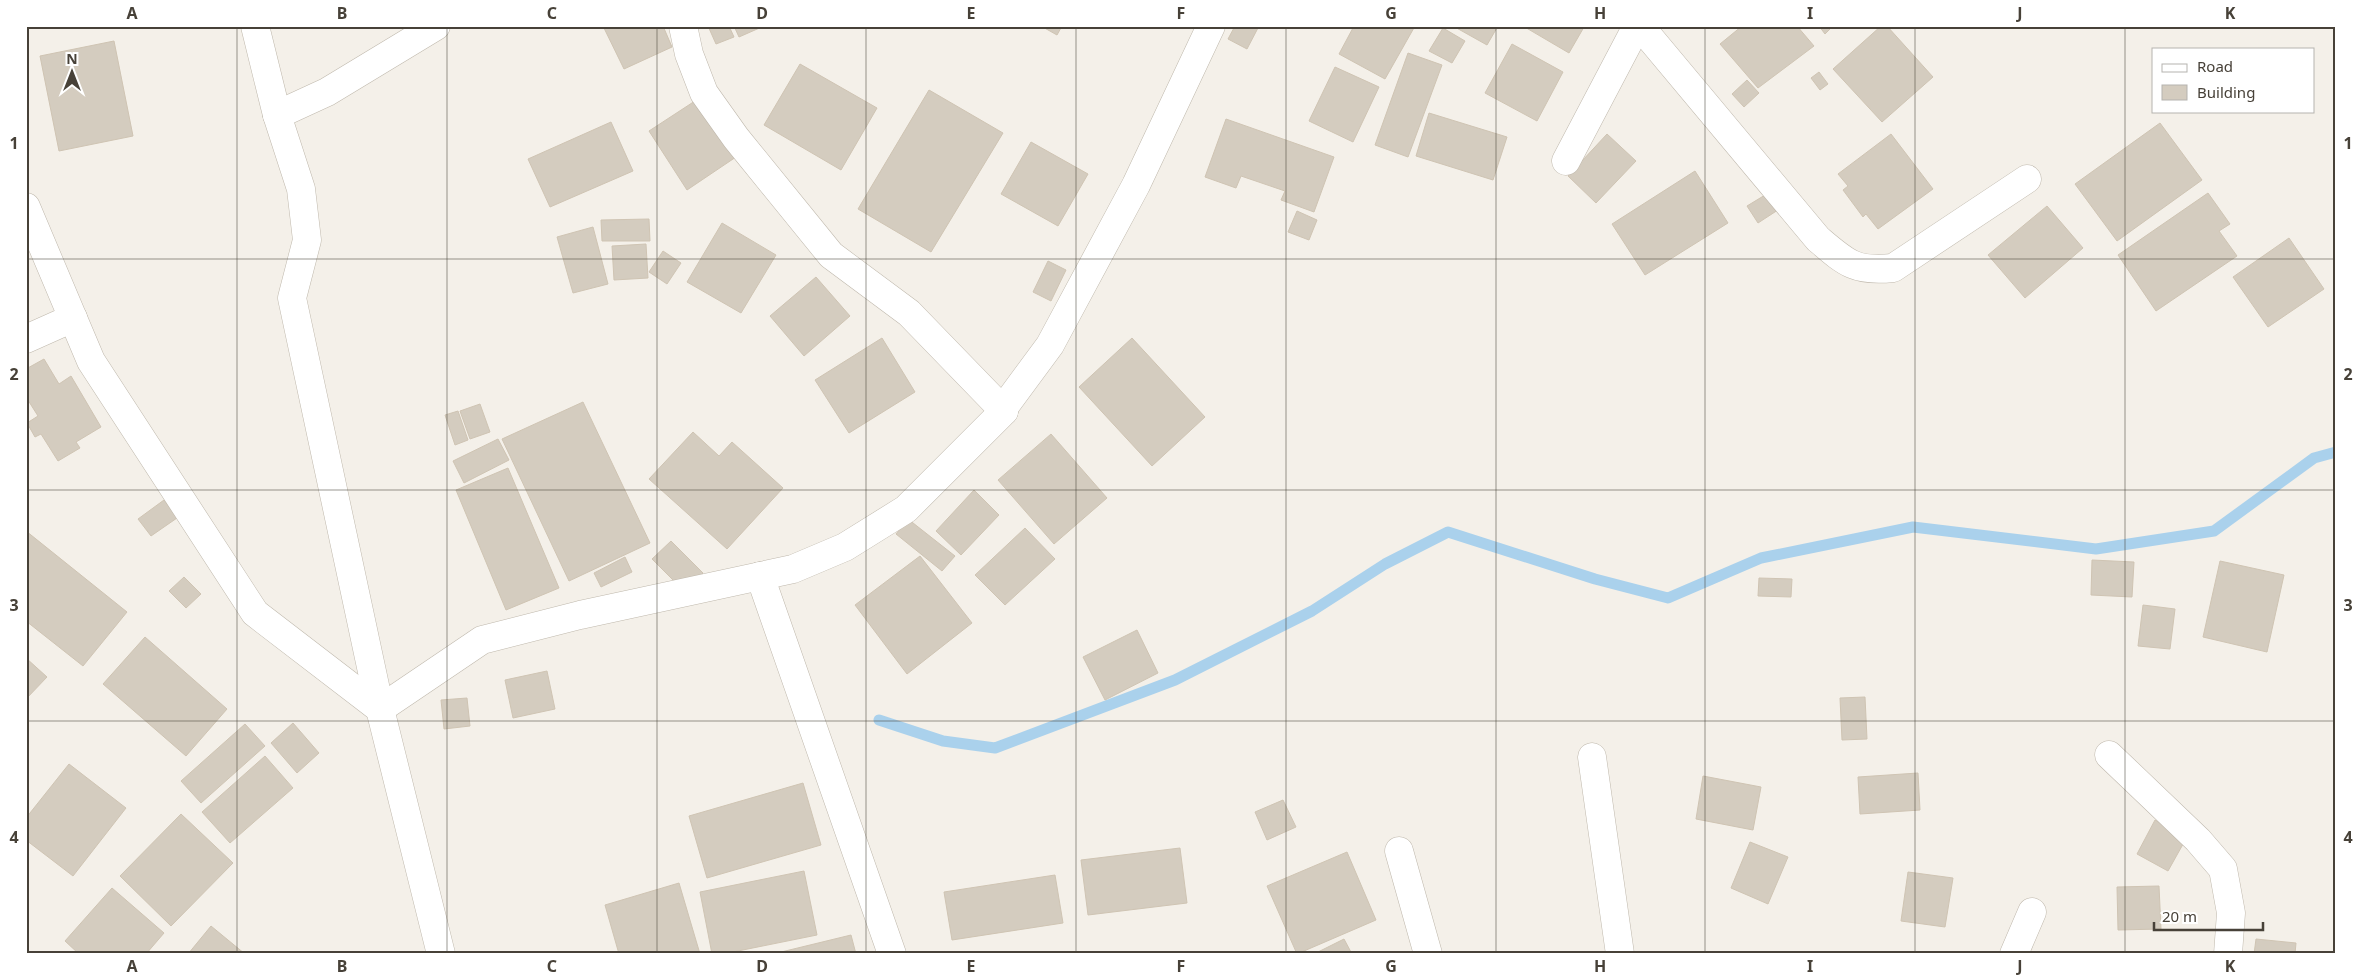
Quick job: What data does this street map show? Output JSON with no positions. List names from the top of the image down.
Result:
{
  "legend": ["Road", "Building"],
  "scale_bar": "20 m",
  "north": "top",
  "grid": {
    "columns": [
      "A",
      "B",
      "C",
      "D",
      "E",
      "F",
      "G",
      "H",
      "I",
      "J",
      "K"
    ],
    "rows": [
      "1",
      "2",
      "3",
      "4"
    ]
  }
}
